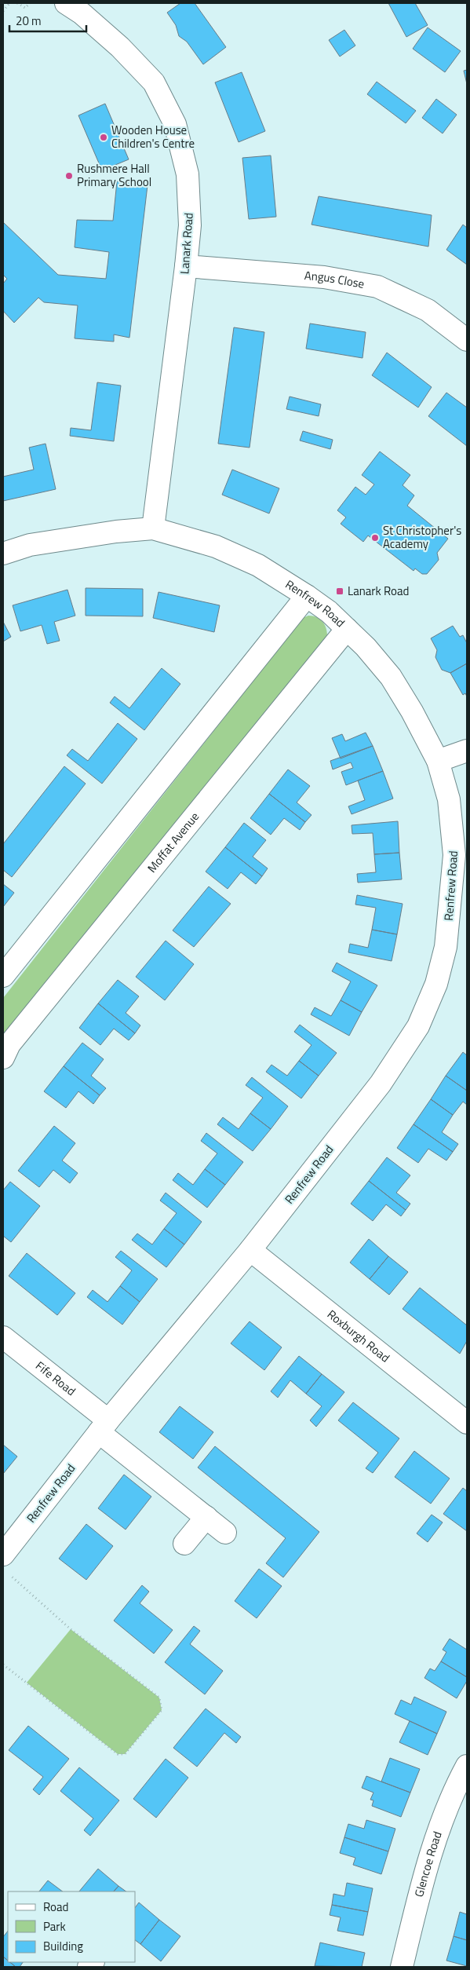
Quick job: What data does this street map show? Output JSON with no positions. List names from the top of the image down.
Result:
{
  "streets": {
    "street": [
      "Lanark Road",
      "Angus Close",
      "Renfrew Road",
      "Moffat Avenue",
      "Roxburgh Road",
      "Fife Road",
      "Glencoe Road"
    ]
  },
  "crossings": [
    ["Lanark Road", "Angus Close"],
    ["Lanark Road", "Renfrew Road"],
    ["Renfrew Road", "Moffat Avenue"],
    ["Renfrew Road", "Roxburgh Road"],
    ["Renfrew Road", "Fife Road"]
  ],
  "places": {
    "other": ["Wooden House Children's Centre", "Rushmere Hall Primary School", "St Christopher's Academy"],
    "transit": ["Lanark Road"]
  },
  "legend": ["Road", "Park", "Building"],
  "scale_bar": "20 m"
}
